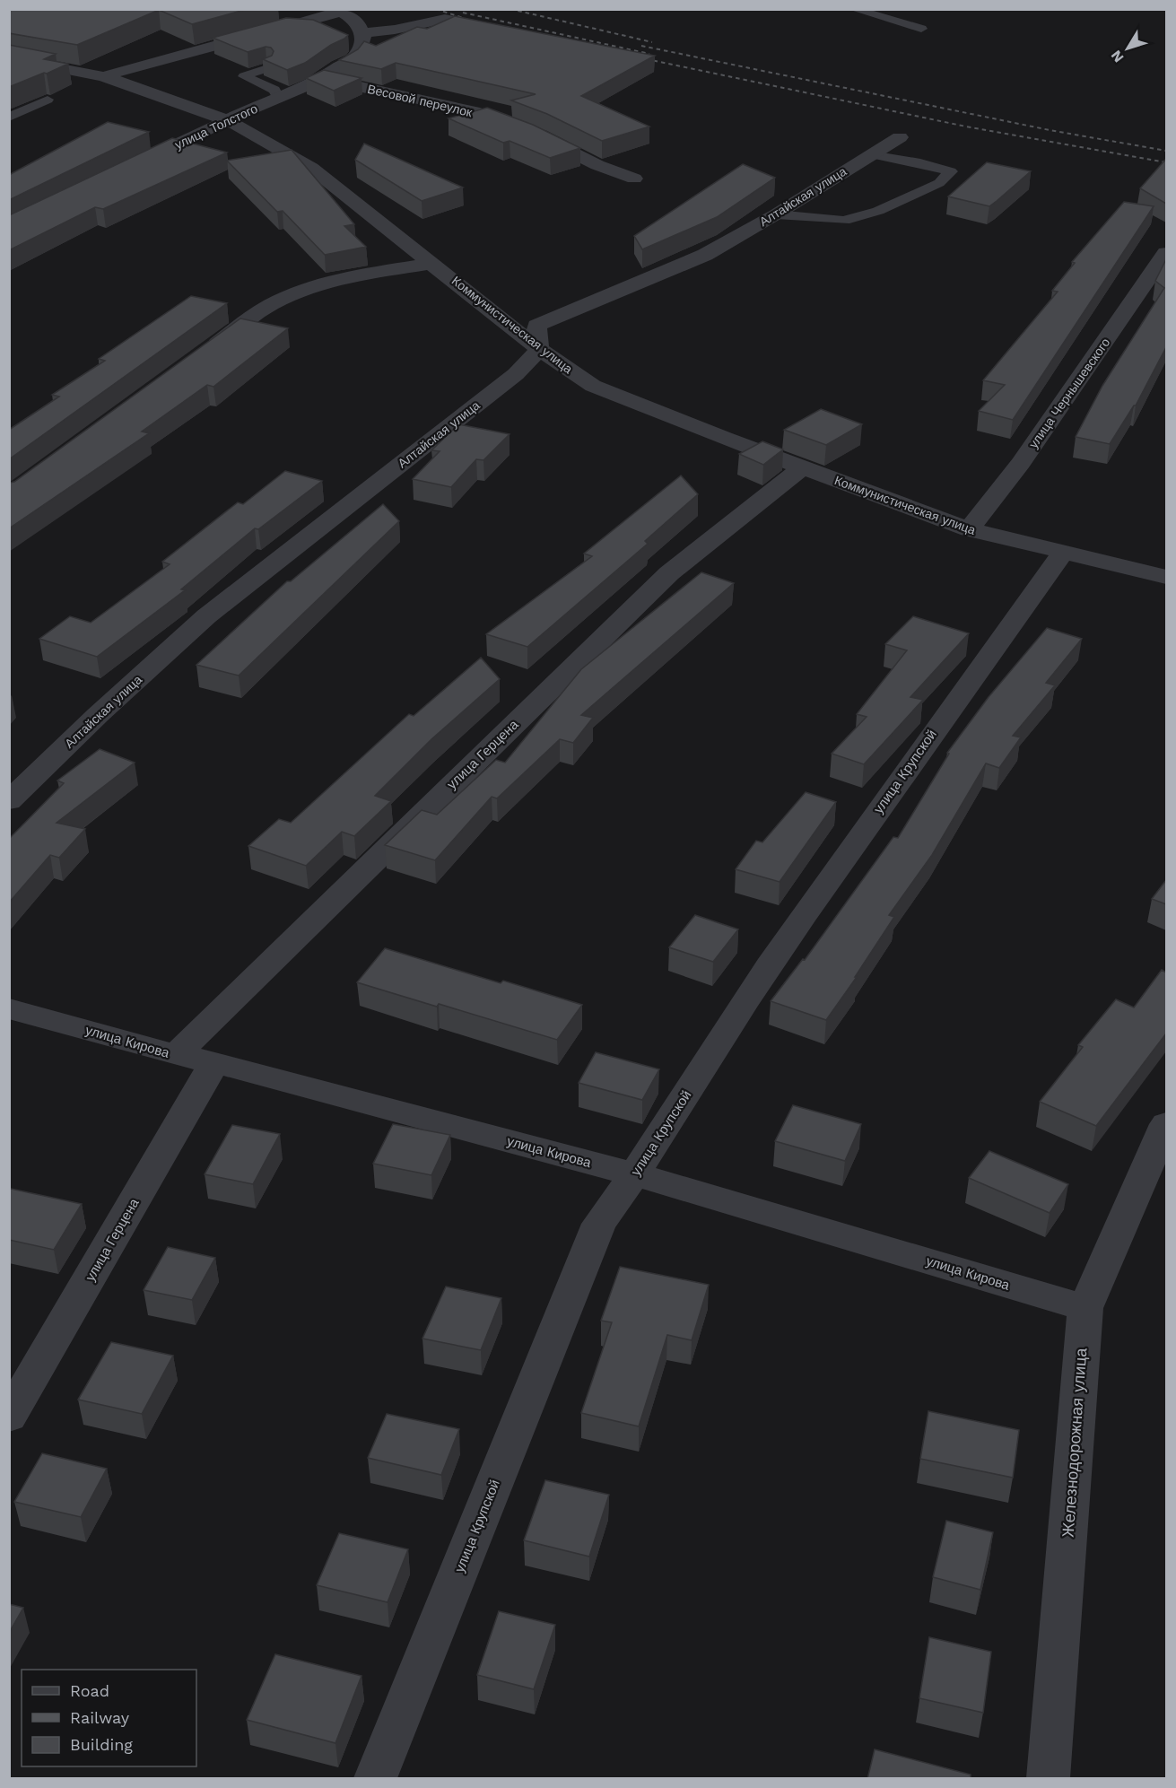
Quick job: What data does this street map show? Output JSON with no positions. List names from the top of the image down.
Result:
{
  "streets": {
    "street": [
      "Весовой переулок",
      "улица Толстого",
      "Алтайская улица",
      "Коммунистическая улица",
      "улица Чернышевского",
      "улица Герцена",
      "улица Крупской",
      "улица Кирова",
      "Железнодорожная улица"
    ]
  },
  "crossings": [
    ["Весовой переулок", "улица Толстого"],
    ["улица Толстого", "Коммунистическая улица"],
    ["Алтайская улица", "Коммунистическая улица"],
    ["Коммунистическая улица", "улица Чернышевского"],
    ["Коммунистическая улица", "улица Герцена"],
    ["Коммунистическая улица", "улица Крупской"],
    ["улица Герцена", "улица Кирова"],
    ["улица Крупской", "улица Кирова"],
    ["улица Кирова", "Железнодорожная улица"]
  ],
  "legend": ["Road", "Railway", "Building"],
  "north": "bottom left"
}
